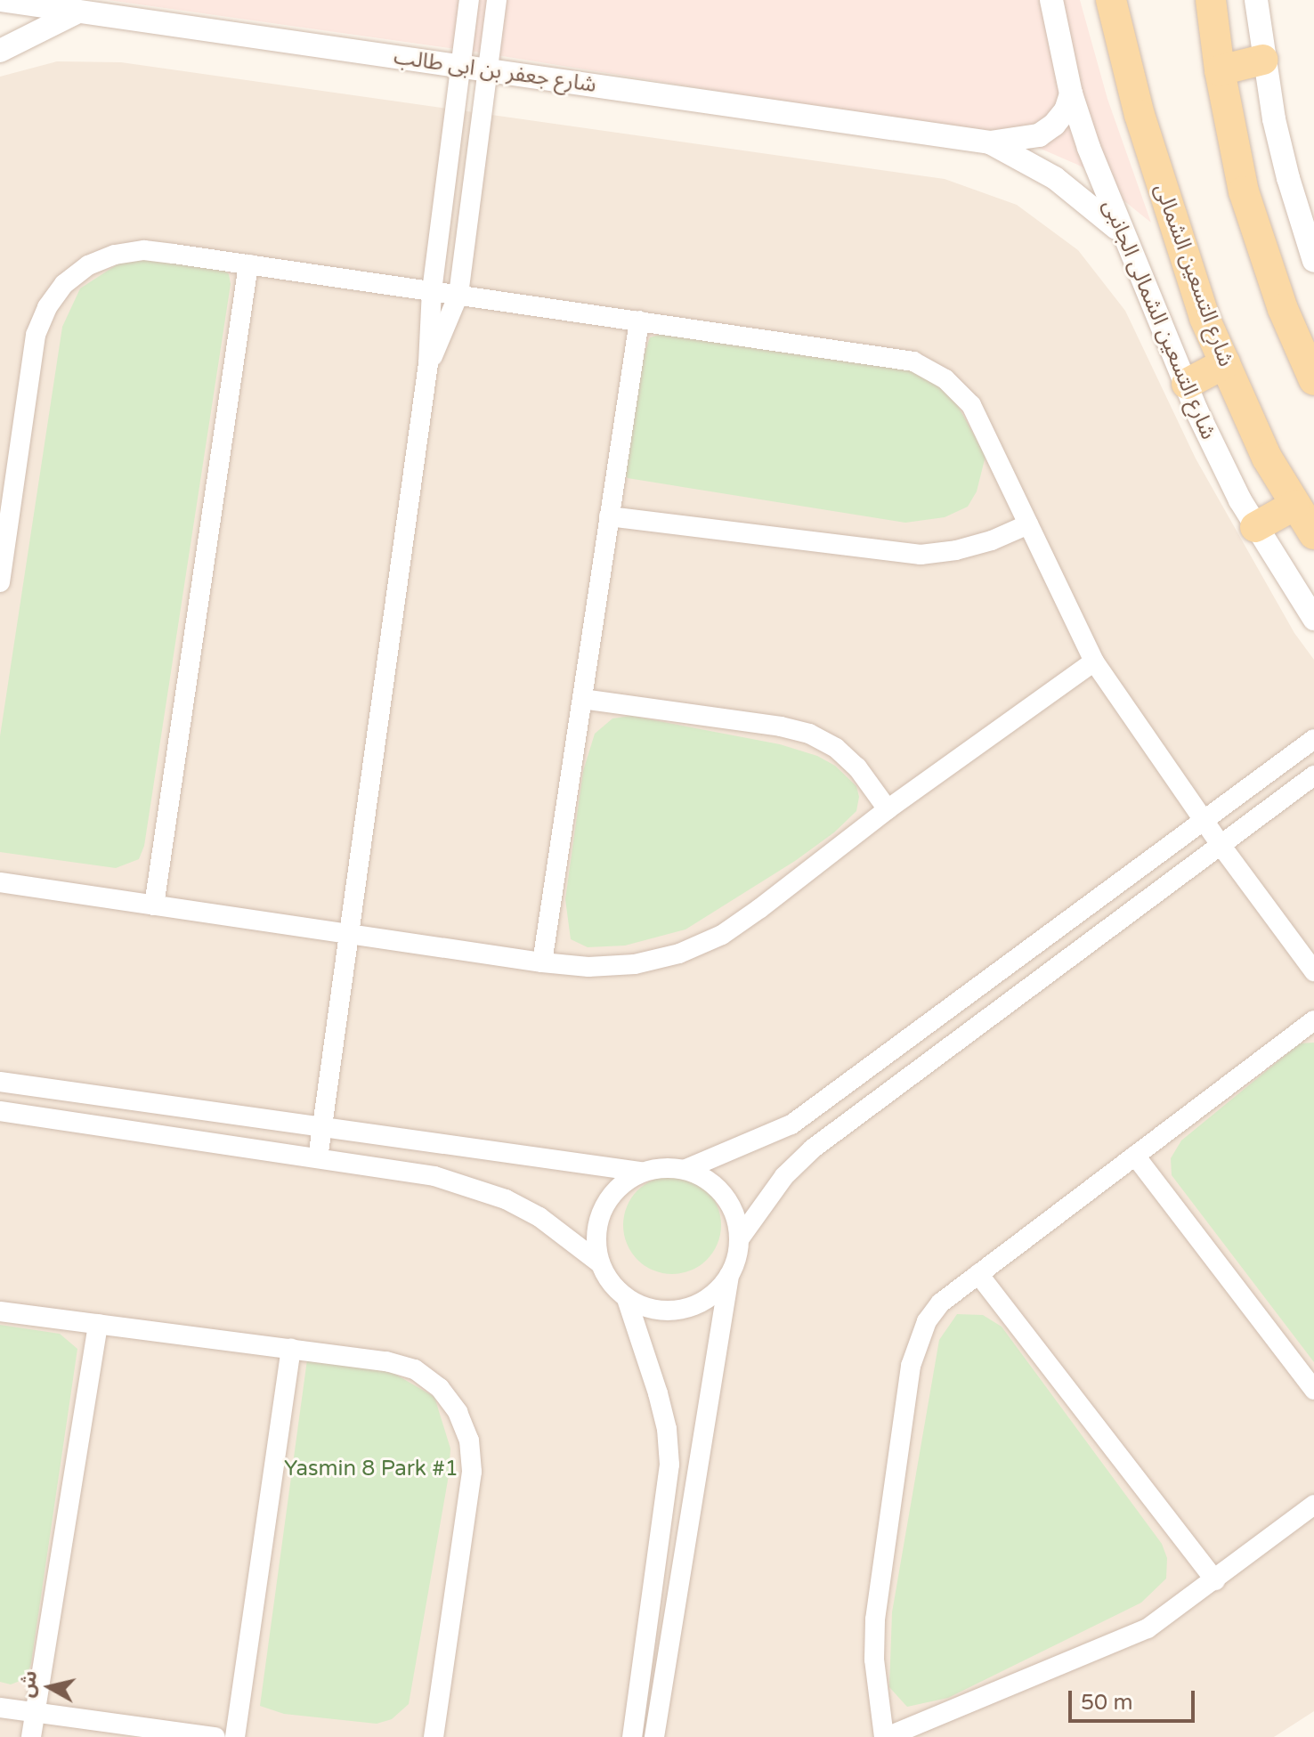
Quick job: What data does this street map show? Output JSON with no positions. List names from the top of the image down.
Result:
{
  "streets": {
    "main road": ["شارع التسعين الشمالى"],
    "street": ["شارع جعفر بن ابى طالب", "شارع التسعين الشمالى الجانبى"]
  },
  "crossings": [
    ["شارع جعفر بن ابى طالب", "شارع التسعين الشمالى الجانبى"]
  ],
  "parks": ["Yasmin 8 Park #1"],
  "scale_bar": "50 m",
  "north": "left"
}
